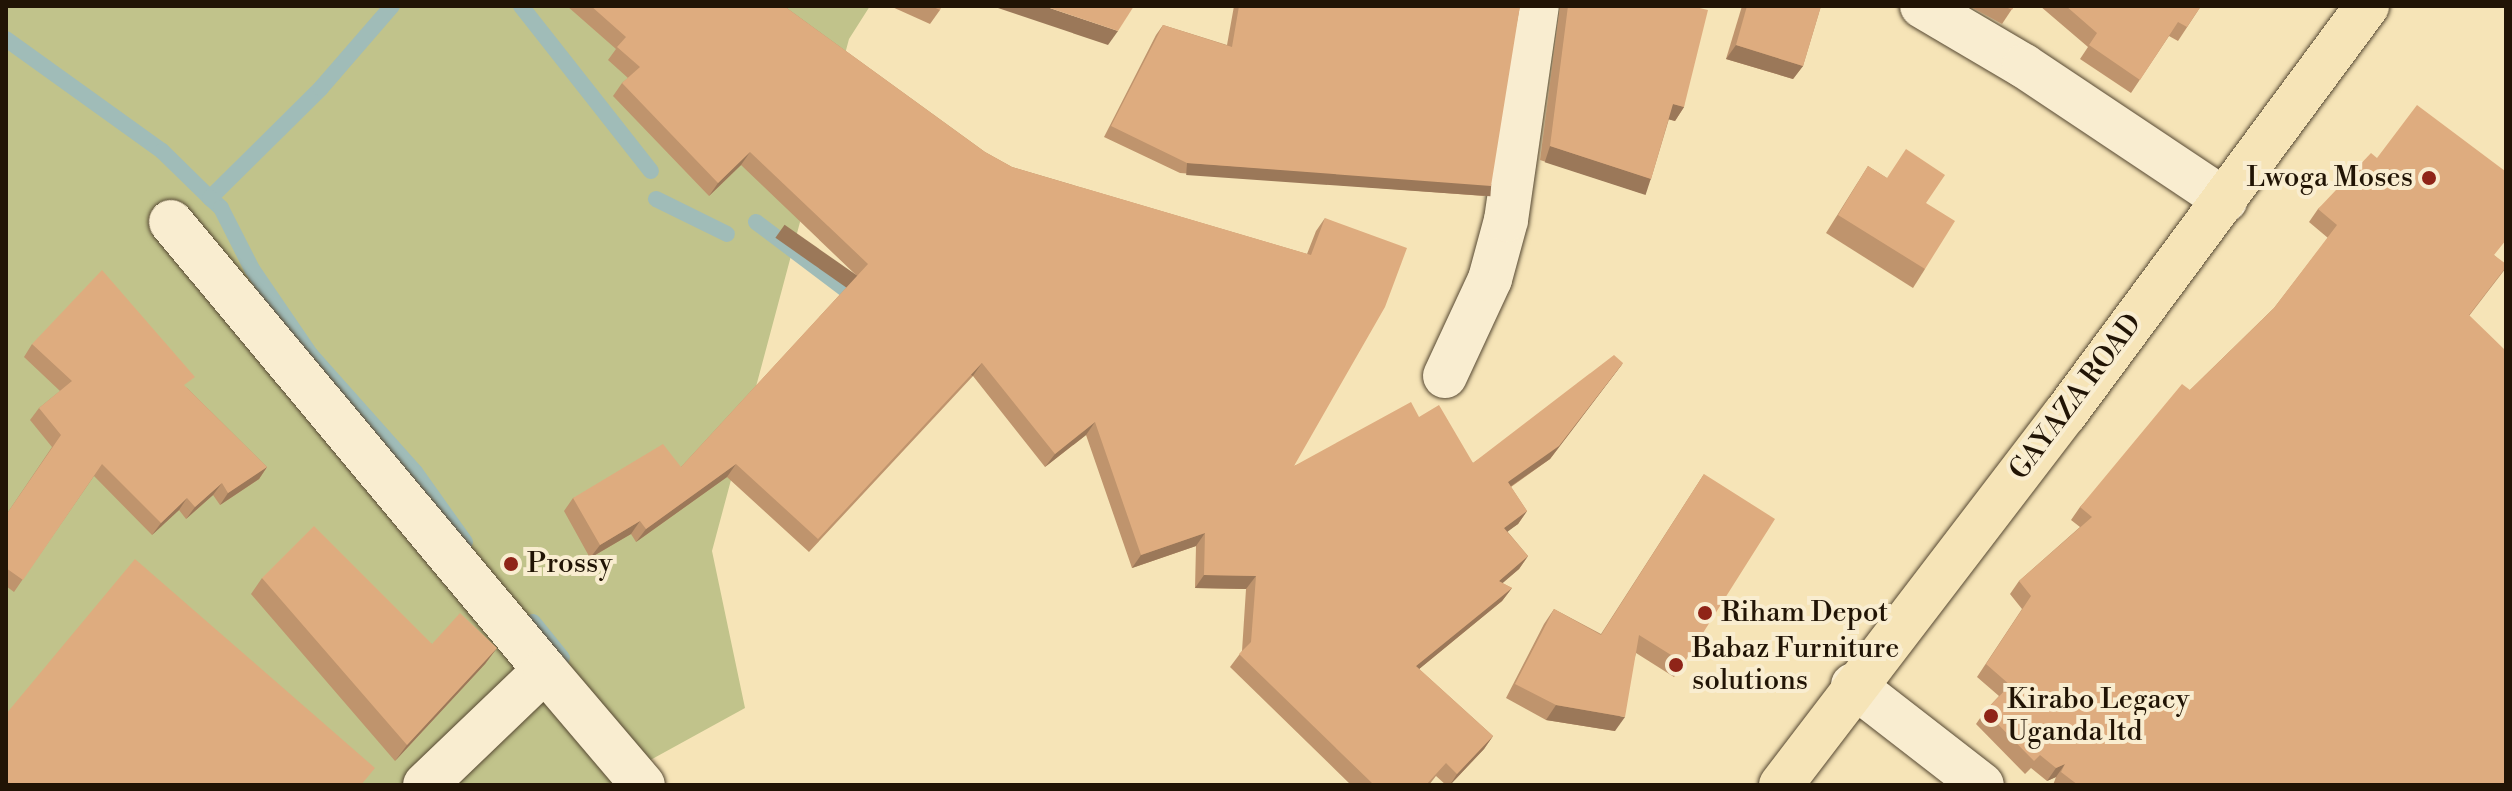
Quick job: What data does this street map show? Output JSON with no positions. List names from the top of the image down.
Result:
{
  "streets": {
    "main road": ["GAYAZA ROAD"]
  },
  "places": [
    "Lwoga Moses",
    "Prossy",
    "Riham Depot",
    "Babaz Furniture solutions",
    "Kirabo Legacy Uganda ltd"
  ]
}
